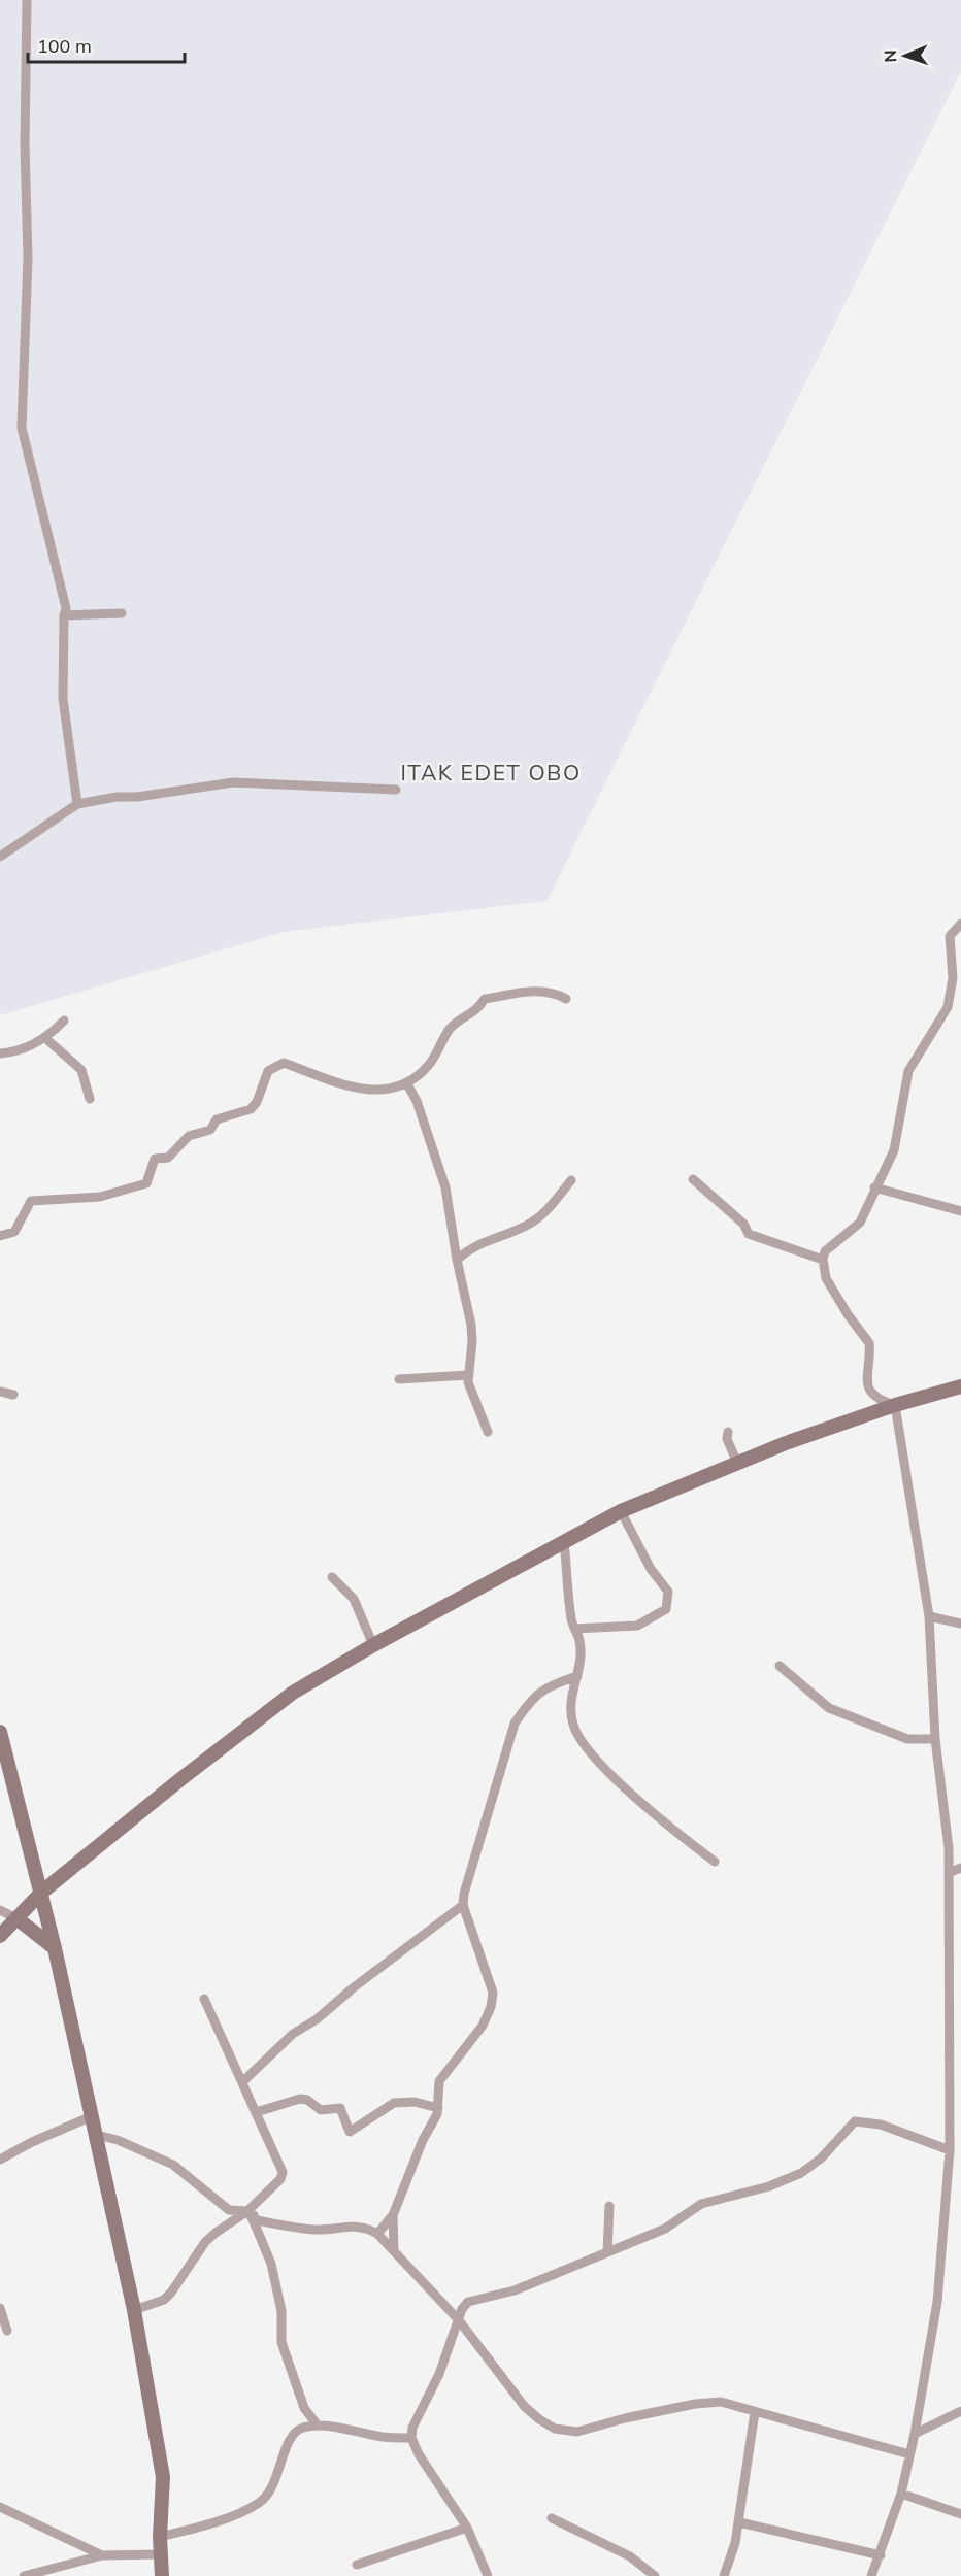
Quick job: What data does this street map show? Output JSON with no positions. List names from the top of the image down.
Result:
{
  "districts": ["ITAK EDET OBO"],
  "scale_bar": "100 m",
  "north": "left"
}
